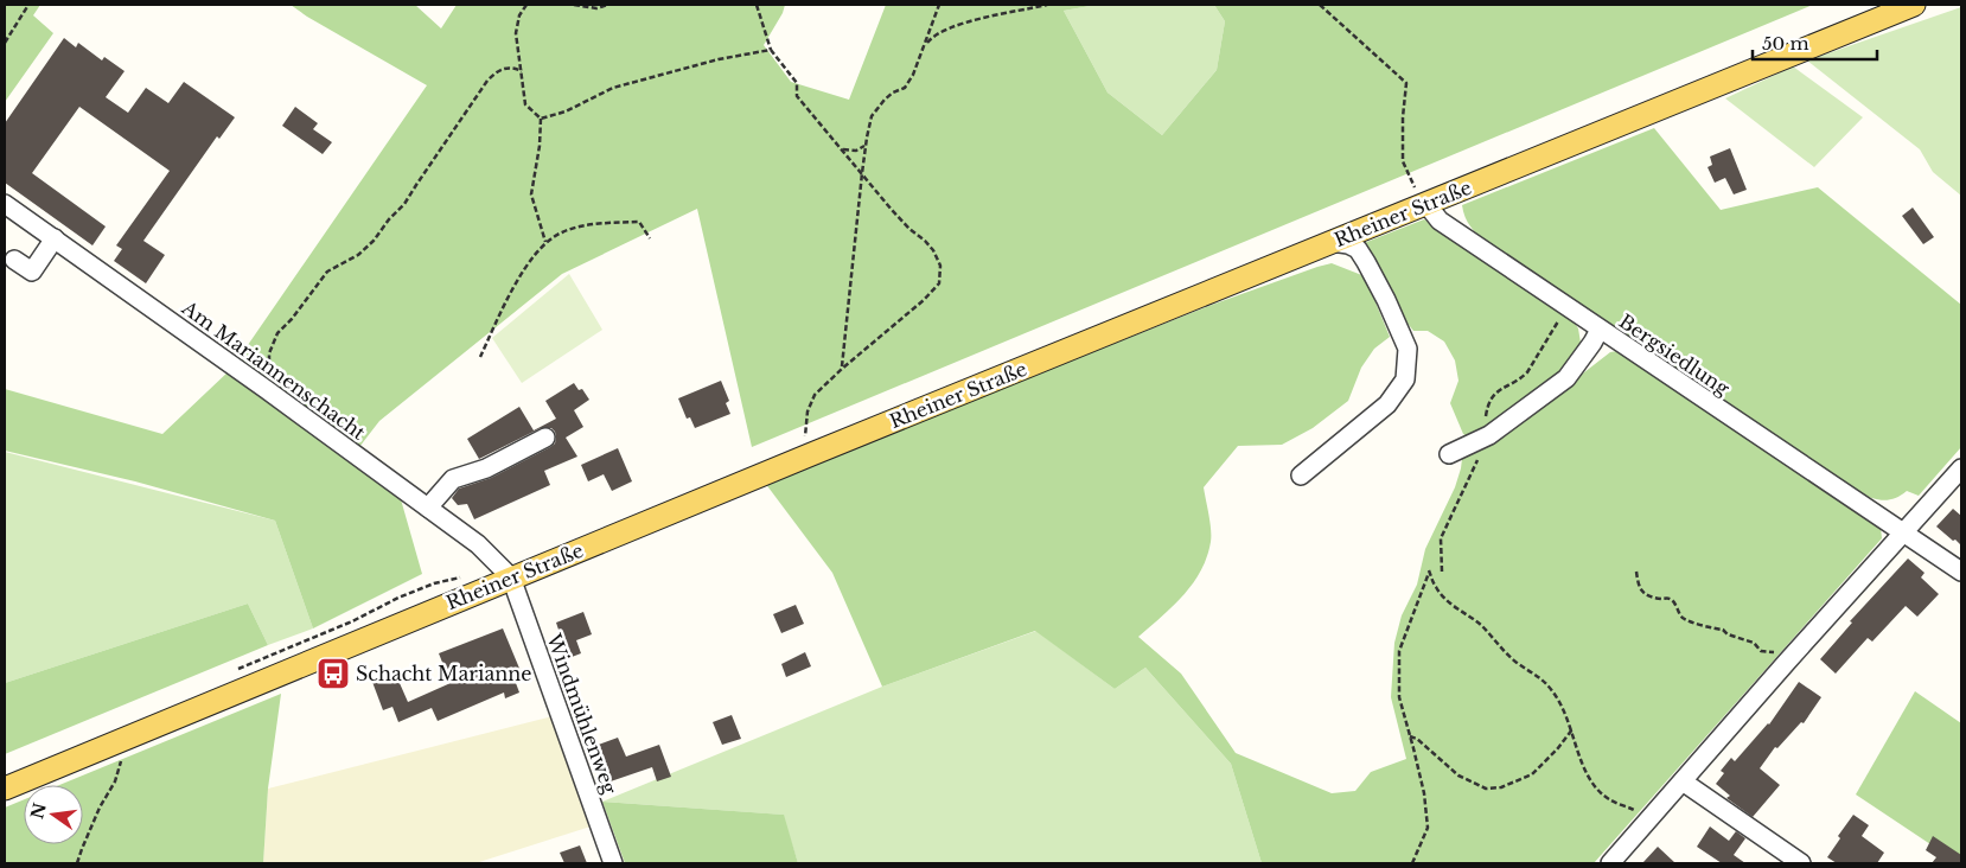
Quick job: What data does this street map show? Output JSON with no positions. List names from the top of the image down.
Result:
{
  "streets": {
    "main road": ["Rheiner Straße"],
    "street": ["Bergsiedlung", "Am Mariannenschacht", "Windmühlenweg"]
  },
  "crossings": [
    ["Rheiner Straße", "Bergsiedlung"],
    ["Rheiner Straße", "Am Mariannenschacht"],
    ["Rheiner Straße", "Windmühlenweg"],
    ["Am Mariannenschacht", "Windmühlenweg"]
  ],
  "places": {
    "bus stop": ["Schacht Marianne"]
  },
  "scale_bar": "50 m",
  "north": "left"
}
